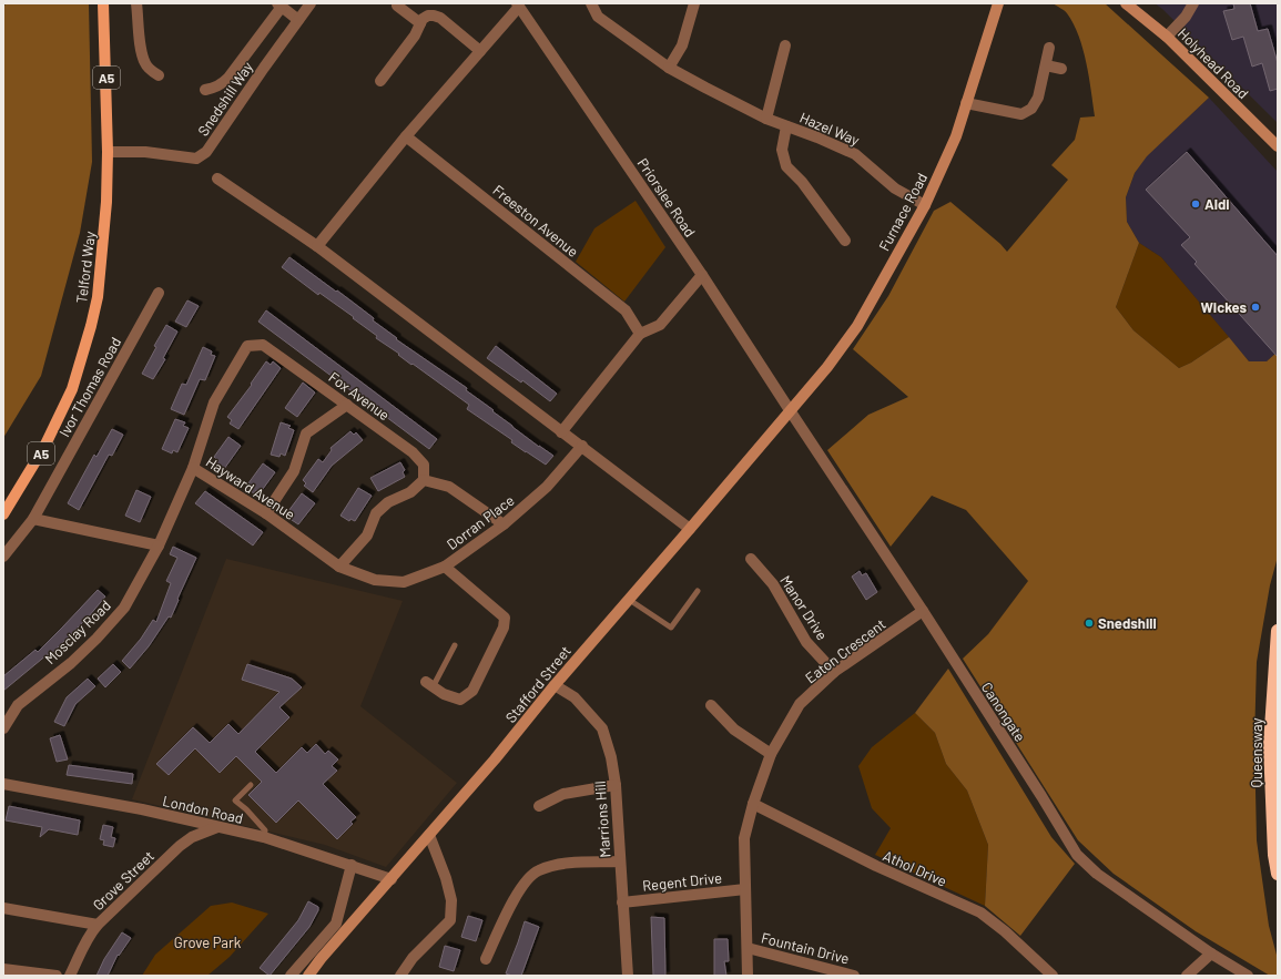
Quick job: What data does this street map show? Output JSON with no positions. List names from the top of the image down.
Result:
{
  "streets": {
    "highway": ["Queensway"],
    "main road": ["A5", "Telford Way"],
    "street": [
      "Holyhead Road",
      "Snedshill Way",
      "Hazel Way",
      "Priorslee Road",
      "Furnace Road",
      "Freeston Avenue",
      "Ivor Thomas Road",
      "Fox Avenue",
      "Hayward Avenue",
      "Dorran Place",
      "Manor Drive",
      "Mosclay Road",
      "Eaton Crescent",
      "Stafford Street",
      "Canongate",
      "London Road",
      "Marrions Hill",
      "Athol Drive",
      "Grove Street",
      "Regent Drive",
      "Fountain Drive"
    ]
  },
  "crossings": [
    ["Snedshill Way", "Telford Way"],
    ["Hazel Way", "Furnace Road"],
    ["Priorslee Road", "Furnace Road"],
    ["Priorslee Road", "Stafford Street"],
    ["Priorslee Road", "Canongate"],
    ["Furnace Road", "Stafford Street"],
    ["Furnace Road", "Canongate"],
    ["Fox Avenue", "Hayward Avenue"],
    ["Hayward Avenue", "Dorran Place"],
    ["Hayward Avenue", "Mosclay Road"],
    ["Manor Drive", "Eaton Crescent"],
    ["Eaton Crescent", "Canongate"],
    ["Eaton Crescent", "Athol Drive"],
    ["Eaton Crescent", "Regent Drive"],
    ["Eaton Crescent", "Fountain Drive"],
    ["Stafford Street", "Canongate"],
    ["Stafford Street", "London Road"],
    ["Stafford Street", "Marrions Hill"],
    ["London Road", "Grove Street"],
    ["Marrions Hill", "Regent Drive"]
  ],
  "parks": ["Grove Park"],
  "places": ["Aldi", "Wickes", "Snedshill"]
}
